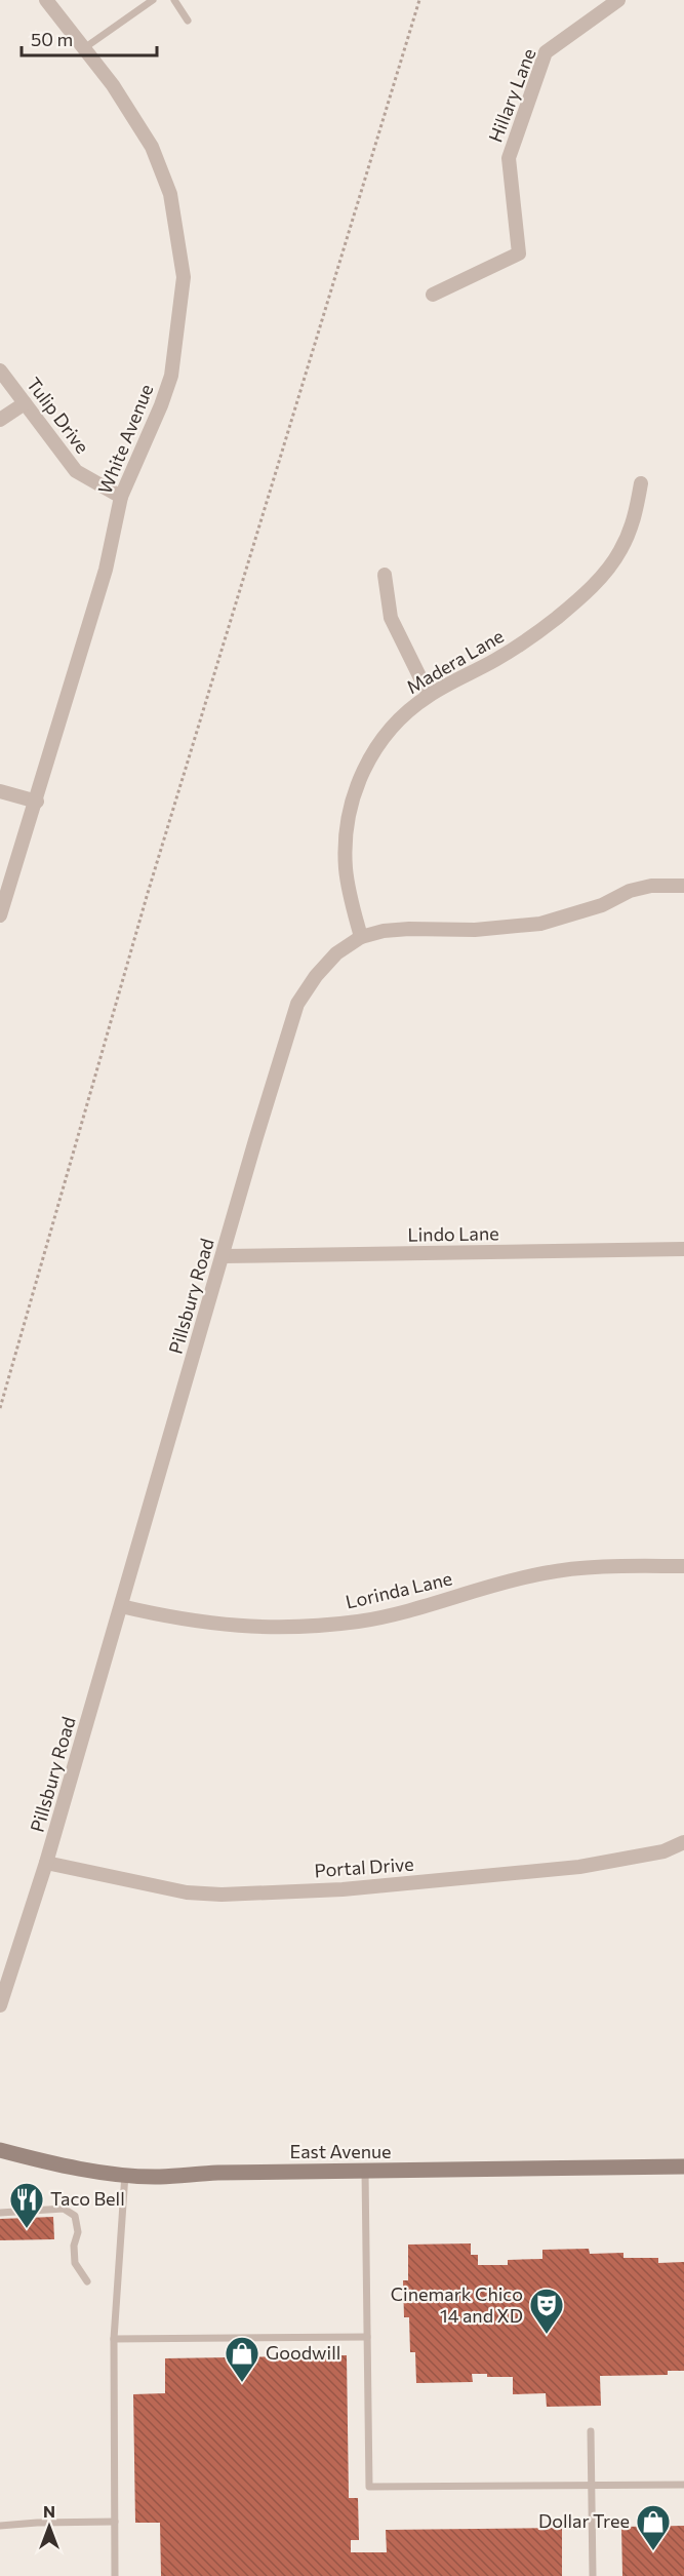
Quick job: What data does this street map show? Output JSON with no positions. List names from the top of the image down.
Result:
{
  "streets": {
    "main road": ["East Avenue"],
    "street": [
      "Hillary Lane",
      "Tulip Drive",
      "White Avenue",
      "Madera Lane",
      "Lindo Lane",
      "Pillsbury Road",
      "Lorinda Lane",
      "Portal Drive"
    ]
  },
  "crossings": [
    ["Tulip Drive", "White Avenue"],
    ["Madera Lane", "Pillsbury Road"],
    ["Lindo Lane", "Pillsbury Road"],
    ["Pillsbury Road", "Lorinda Lane"],
    ["Pillsbury Road", "Portal Drive"]
  ],
  "places": {
    "restaurant": ["Taco Bell"],
    "theatre": ["Cinemark Chico 14 and XD"],
    "shop": ["Goodwill", "Dollar Tree"]
  },
  "scale_bar": "50 m",
  "north": "top"
}
